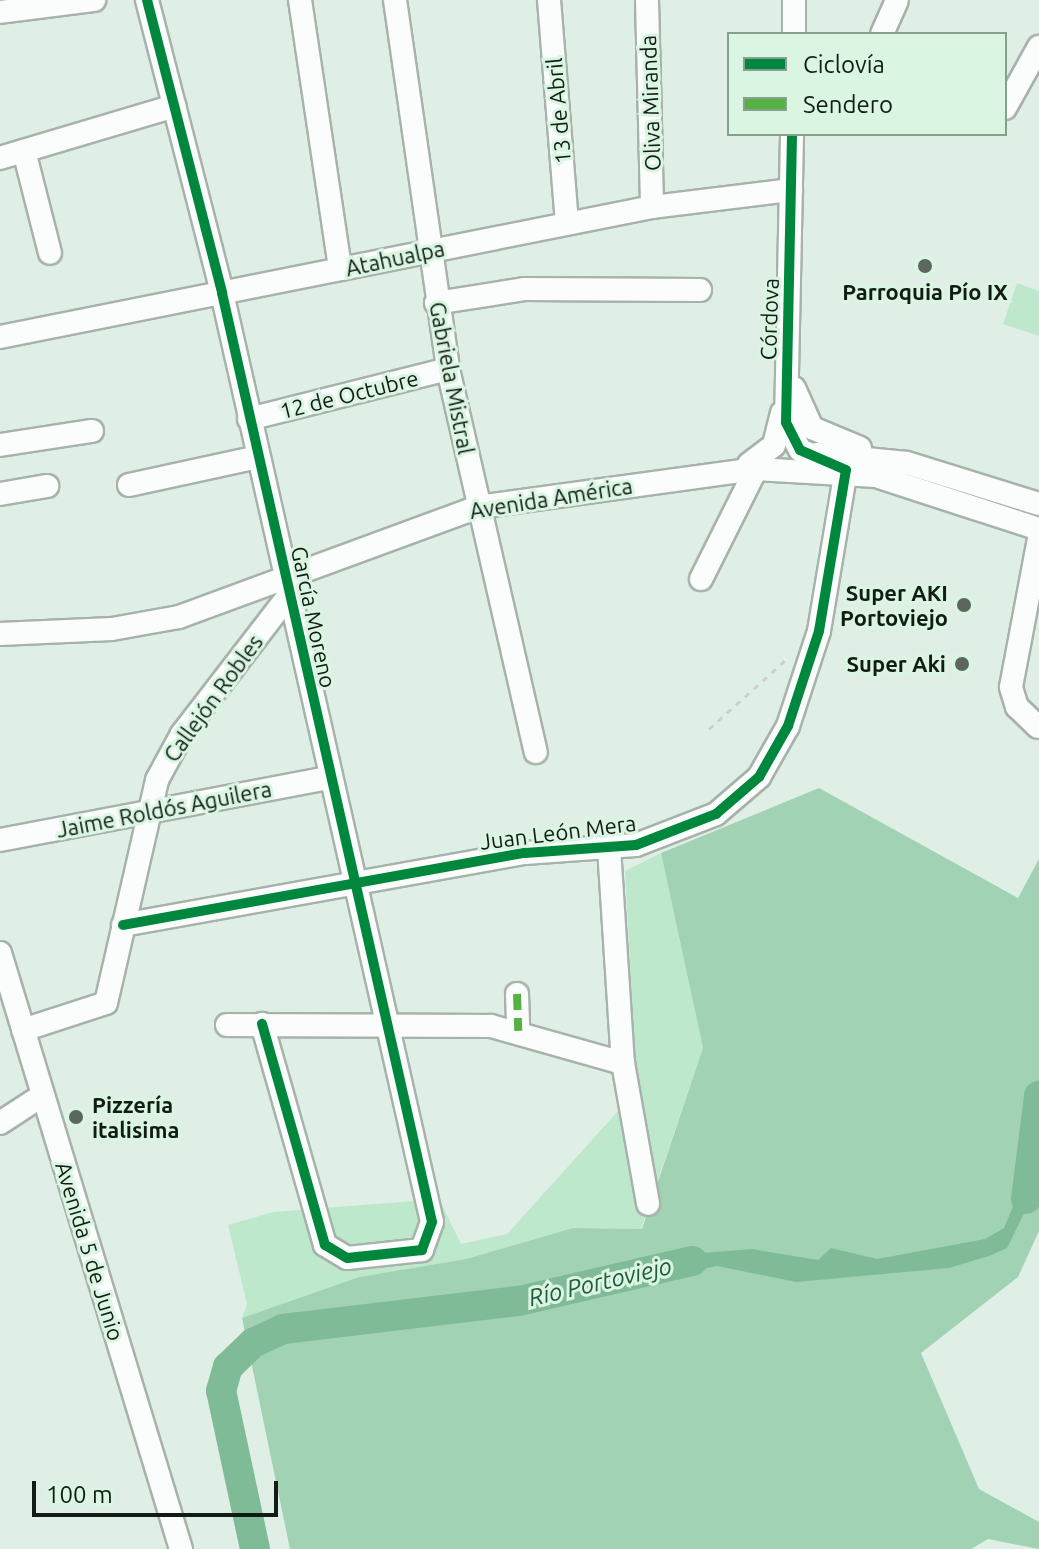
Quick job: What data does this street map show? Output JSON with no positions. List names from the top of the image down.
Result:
{
  "streets": {
    "street": [
      "Oliva Miranda",
      "13 de Abril",
      "Atahualpa",
      "Córdova",
      "Gabriela Mistral",
      "12 de Octubre",
      "Avenida América",
      "García Moreno",
      "Callejón Robles",
      "Jaime Roldós Aguilera",
      "Juan León Mera",
      "Avenida 5 de Junio"
    ]
  },
  "crossings": [
    ["Oliva Miranda", "Atahualpa"],
    ["13 de Abril", "Atahualpa"],
    ["Atahualpa", "Córdova"],
    ["Atahualpa", "Gabriela Mistral"],
    ["Atahualpa", "García Moreno"],
    ["Córdova", "Avenida América"],
    ["Gabriela Mistral", "12 de Octubre"],
    ["Gabriela Mistral", "Avenida América"],
    ["12 de Octubre", "García Moreno"],
    ["Avenida América", "García Moreno"],
    ["Avenida América", "Callejón Robles"],
    ["Avenida América", "Juan León Mera"],
    ["García Moreno", "Callejón Robles"],
    ["García Moreno", "Jaime Roldós Aguilera"],
    ["García Moreno", "Juan León Mera"],
    ["Callejón Robles", "Jaime Roldós Aguilera"],
    ["Callejón Robles", "Juan León Mera"],
    ["Callejón Robles", "Avenida 5 de Junio"]
  ],
  "water": ["Río Portoviejo"],
  "places": [
    "Parroquia Pío IX",
    "Super AKI Portoviejo",
    "Super Aki",
    "Pizzería italisima"
  ],
  "legend": ["Ciclovía", "Sendero"],
  "scale_bar": "100 m"
}
